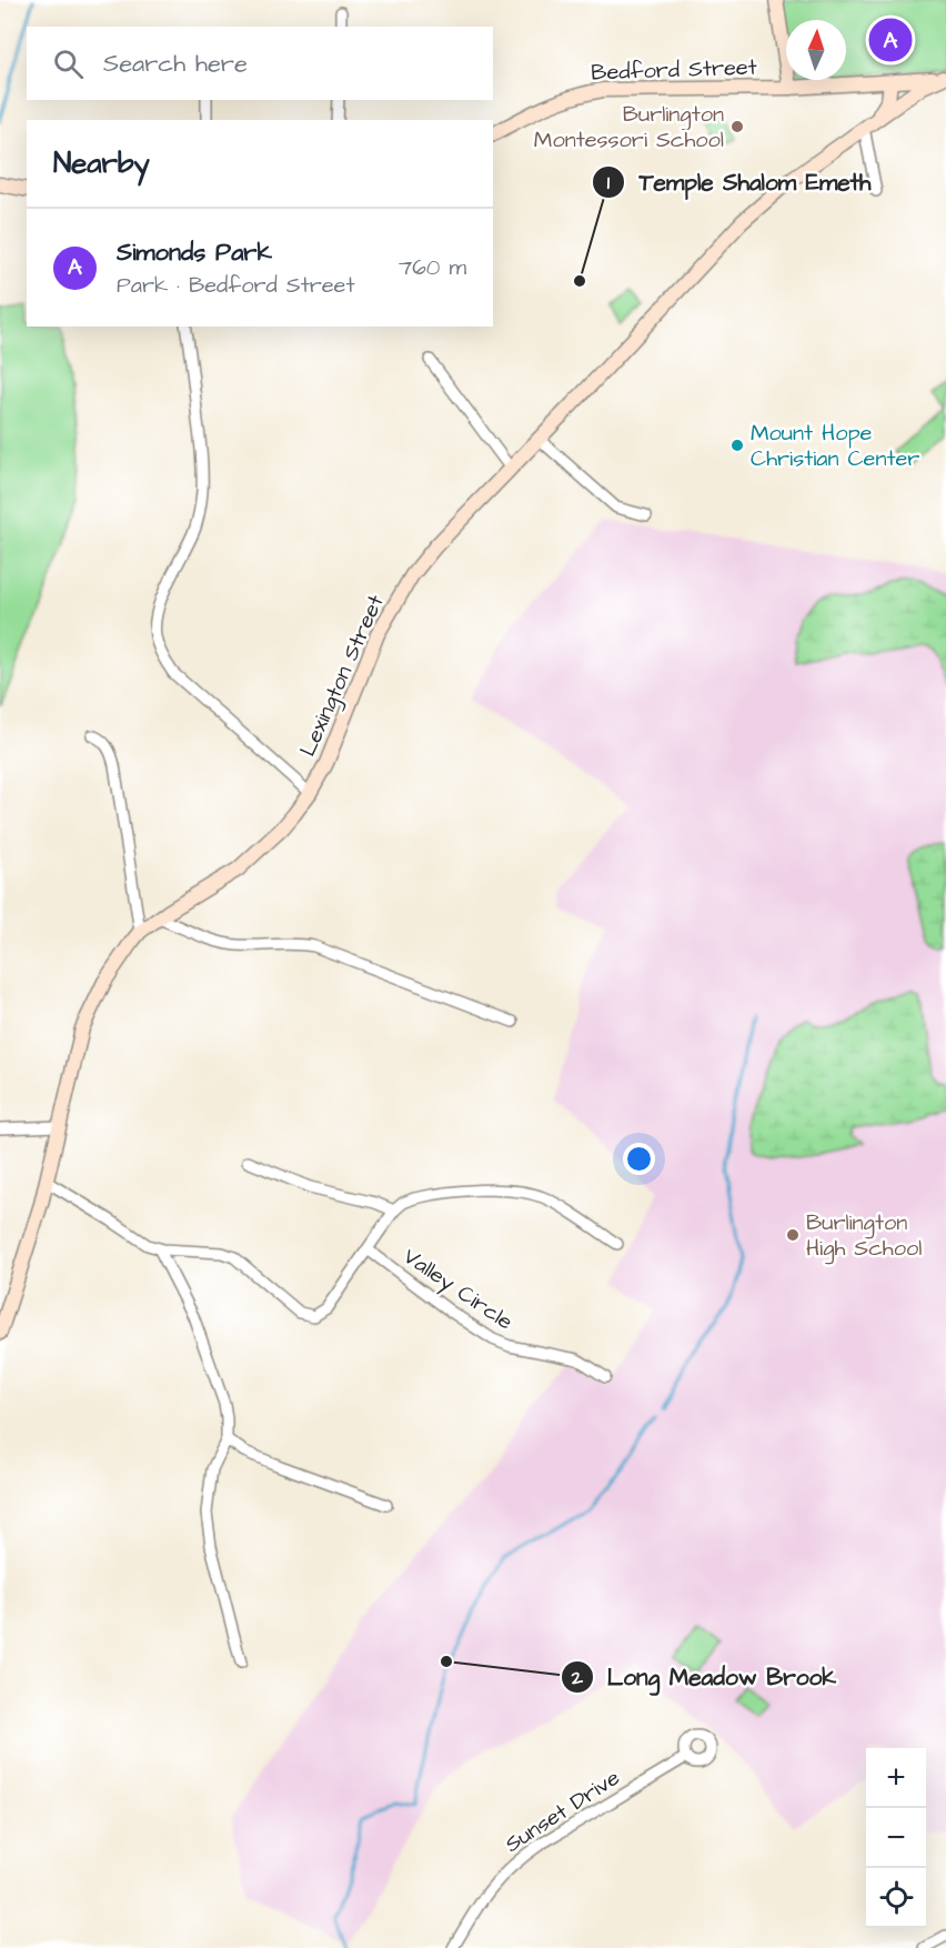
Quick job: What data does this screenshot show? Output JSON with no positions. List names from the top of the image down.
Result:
{
  "streets": {
    "street": [
      "Bedford Street",
      "Lexington Street",
      "Valley Circle",
      "Sunset Drive"
    ]
  },
  "crossings": [
    ["Bedford Street", "Lexington Street"]
  ],
  "places": [
    "Burlington Montessori School",
    "Temple Shalom Emeth",
    "Mount Hope Christian Center",
    "Burlington High School",
    "Long Meadow Brook"
  ],
  "north": "top",
  "page": {
    "pins": "A",
    "search": "Search here",
    "heading": "Nearby",
    "list": [
      {
        "mark": "A",
        "name": "Simonds Park",
        "note": "Park · Bedford Street",
        "value": "760 m"
      }
    ],
    "map_buttons": ["+", "−"]
  }
}
